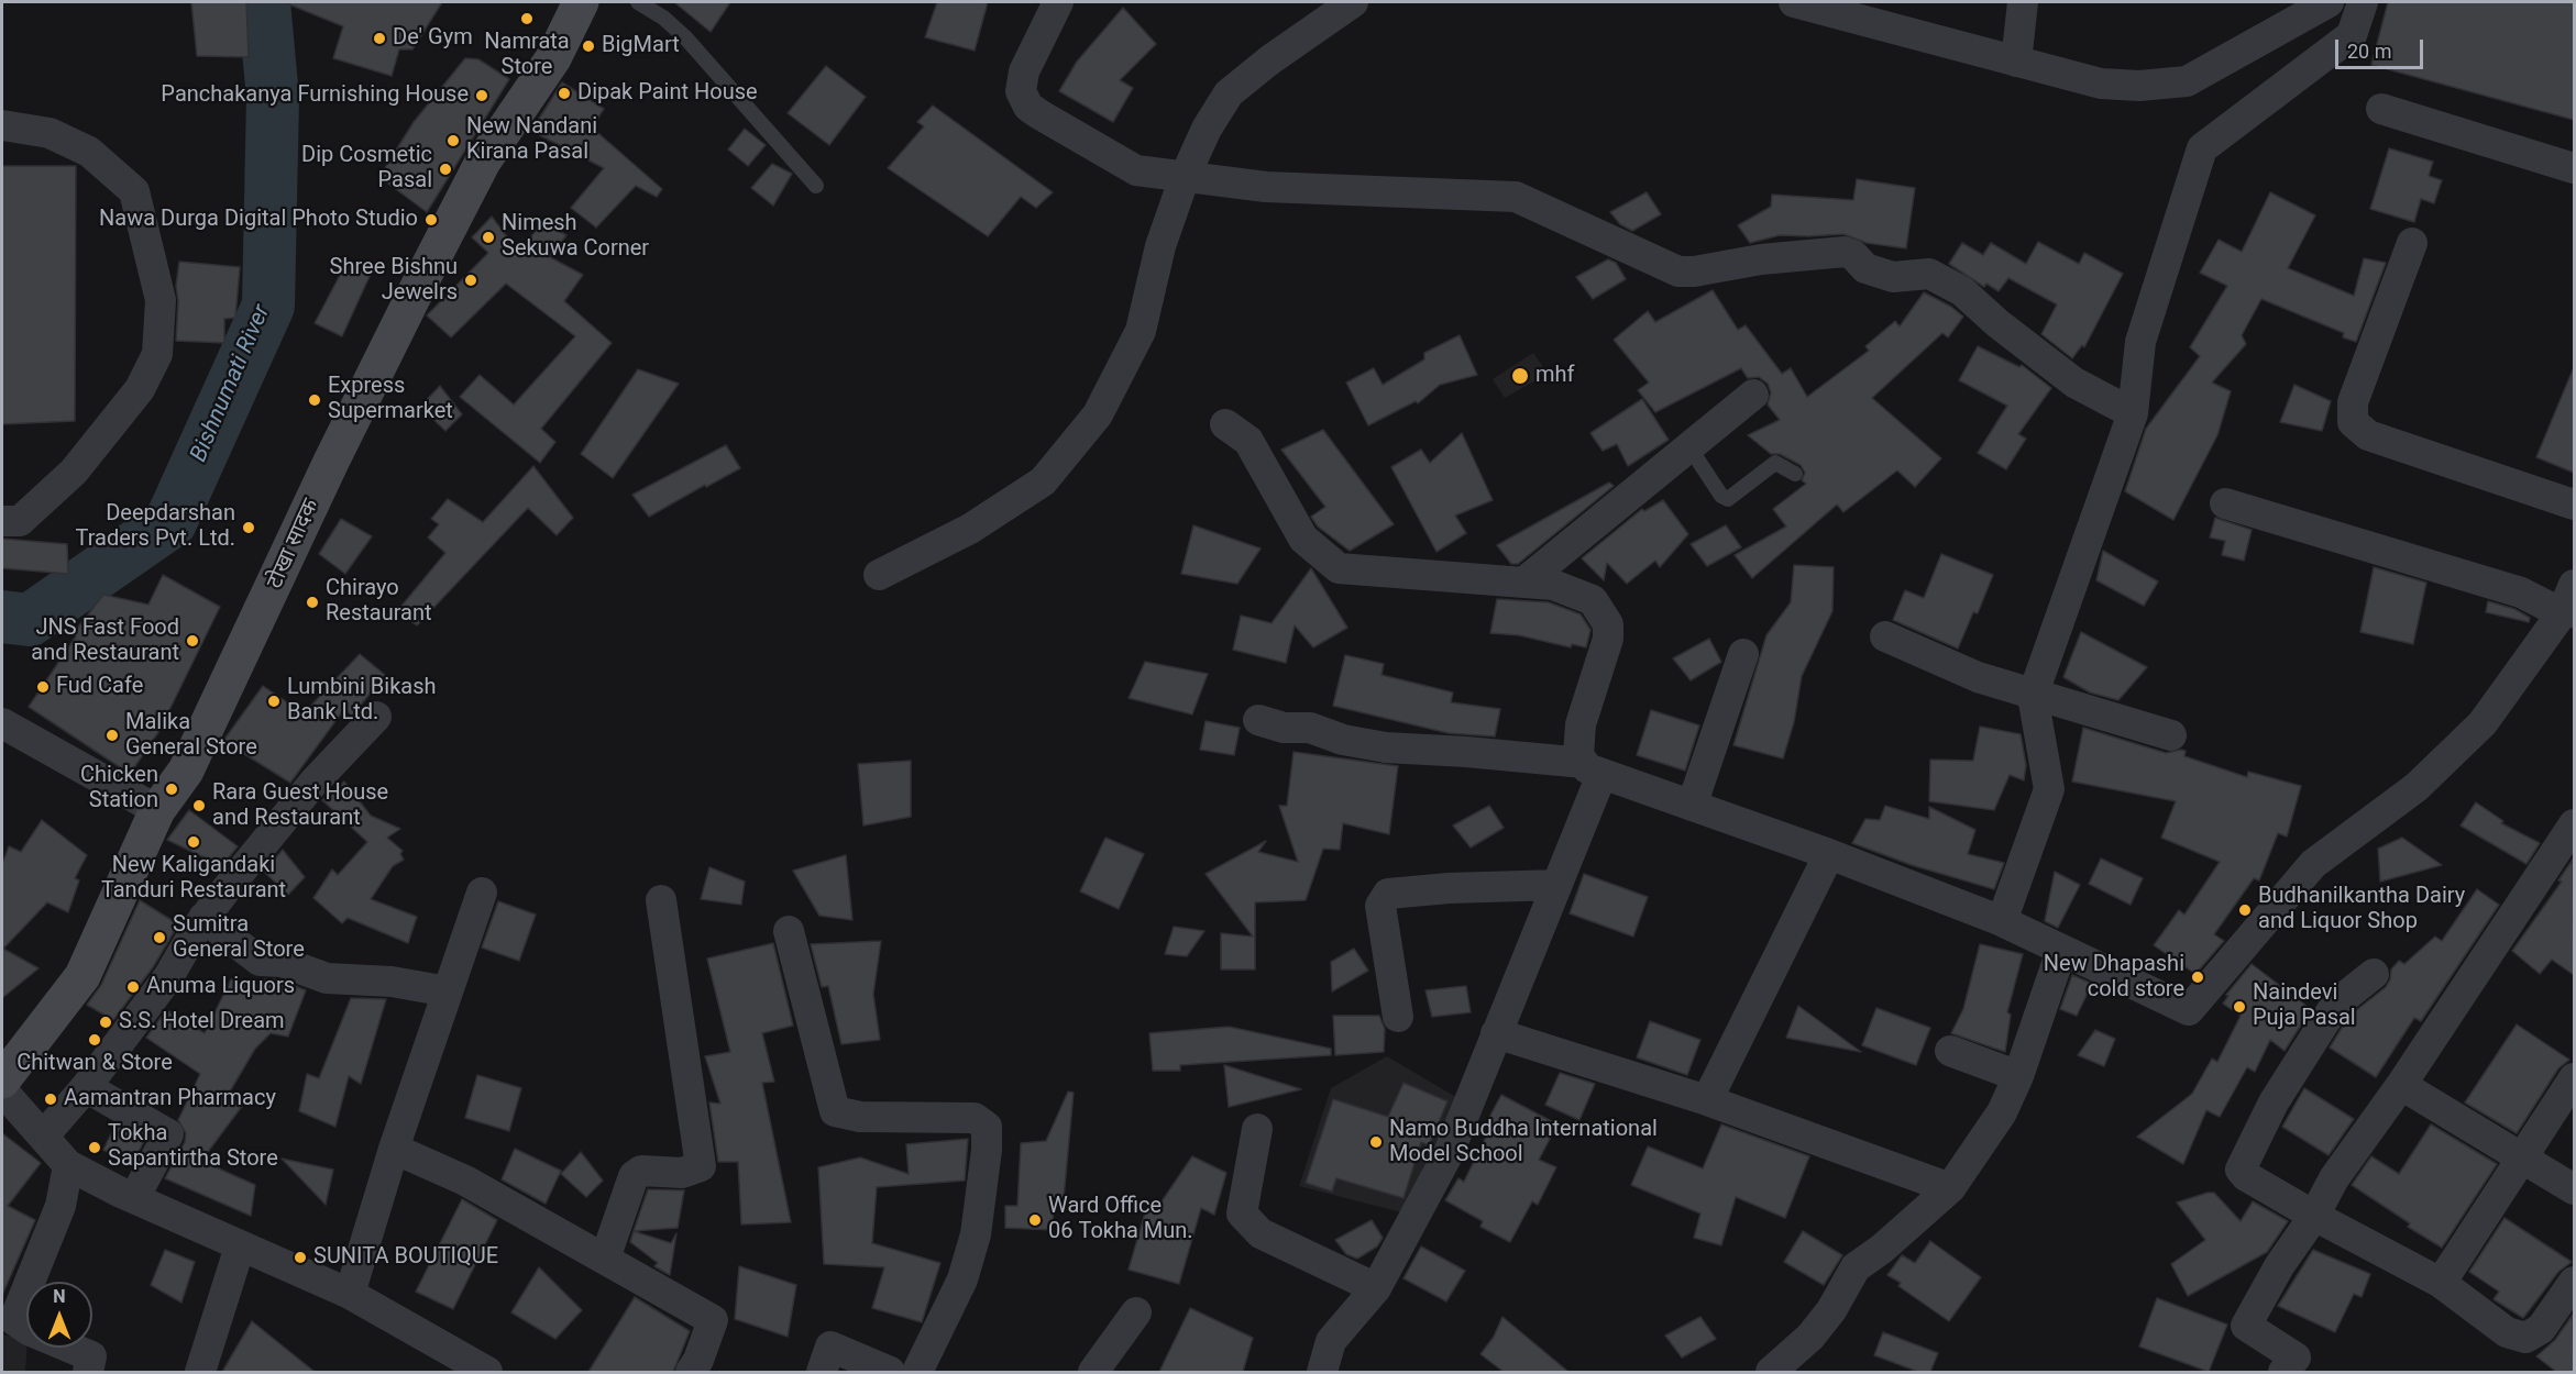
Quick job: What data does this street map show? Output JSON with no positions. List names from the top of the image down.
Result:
{
  "streets": {
    "main road": ["टोखा सादक"]
  },
  "water": ["Bishnumati River"],
  "places": [
    "Namrata Store",
    "De' Gym",
    "BigMart",
    "Dipak Paint House",
    "Panchakanya Furnishing House",
    "New Nandani Kirana Pasal",
    "Dip Cosmetic Pasal",
    "Nawa Durga Digital Photo Studio",
    "Nimesh Sekuwa Corner",
    "Shree Bishnu Jewelrs",
    "mhf",
    "Express Supermarket",
    "Deepdarshan Traders Pvt. Ltd.",
    "Chirayo Restaurant",
    "JNS Fast Food and Restaurant",
    "Fud Cafe",
    "Lumbini Bikash Bank Ltd.",
    "Malika General Store",
    "Chicken Station",
    "Rara Guest House and Restaurant",
    "New Kaligandaki Tanduri Restaurant",
    "Budhanilkantha Dairy and Liquor Shop",
    "Sumitra General Store",
    "New Dhapashi cold store",
    "Anuma Liquors",
    "Naindevi Puja Pasal",
    "S.S. Hotel Dream",
    "Chitwan & Store",
    "Aamantran Pharmacy",
    "Namo Buddha International Model School",
    "Tokha Sapantirtha Store",
    "Ward Office 06 Tokha Mun.",
    "SUNITA BOUTIQUE"
  ],
  "scale_bar": "20 m",
  "north": "top"
}
